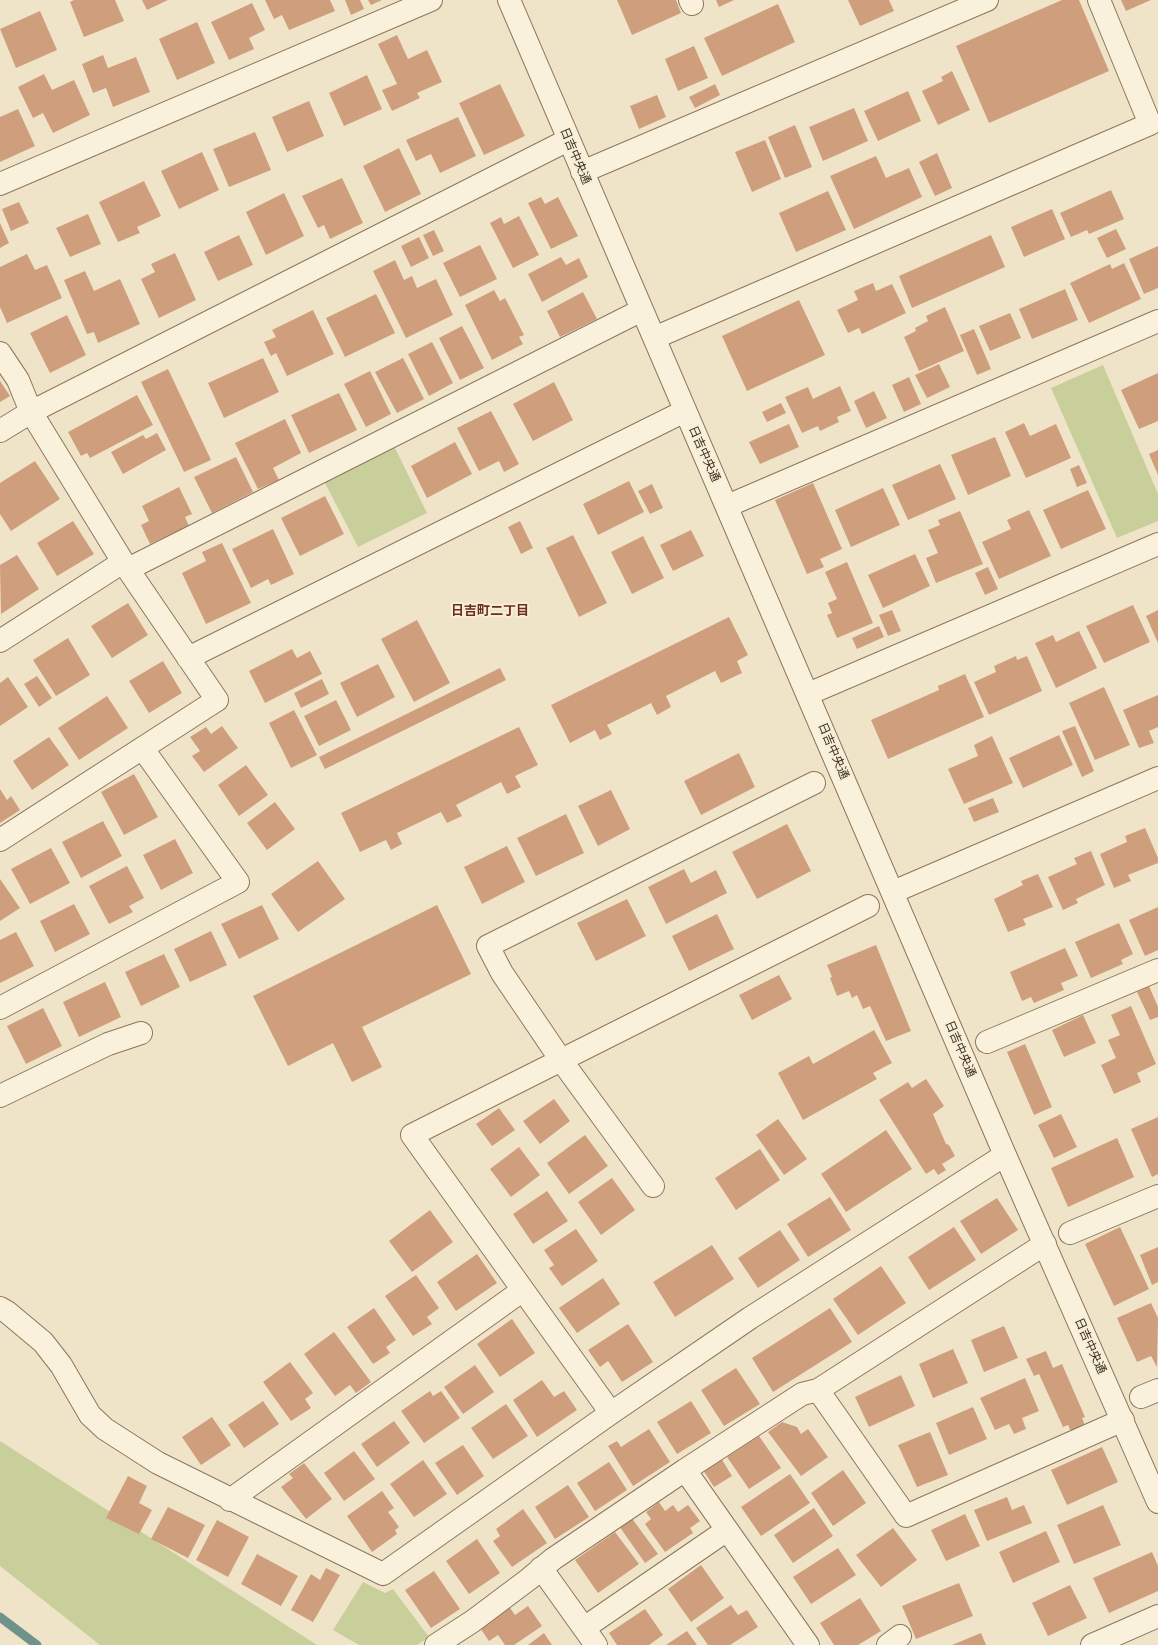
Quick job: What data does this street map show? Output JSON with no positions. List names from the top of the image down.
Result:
{
  "streets": {
    "street": ["日吉中央通"]
  },
  "districts": ["日吉町二丁目"]
}
